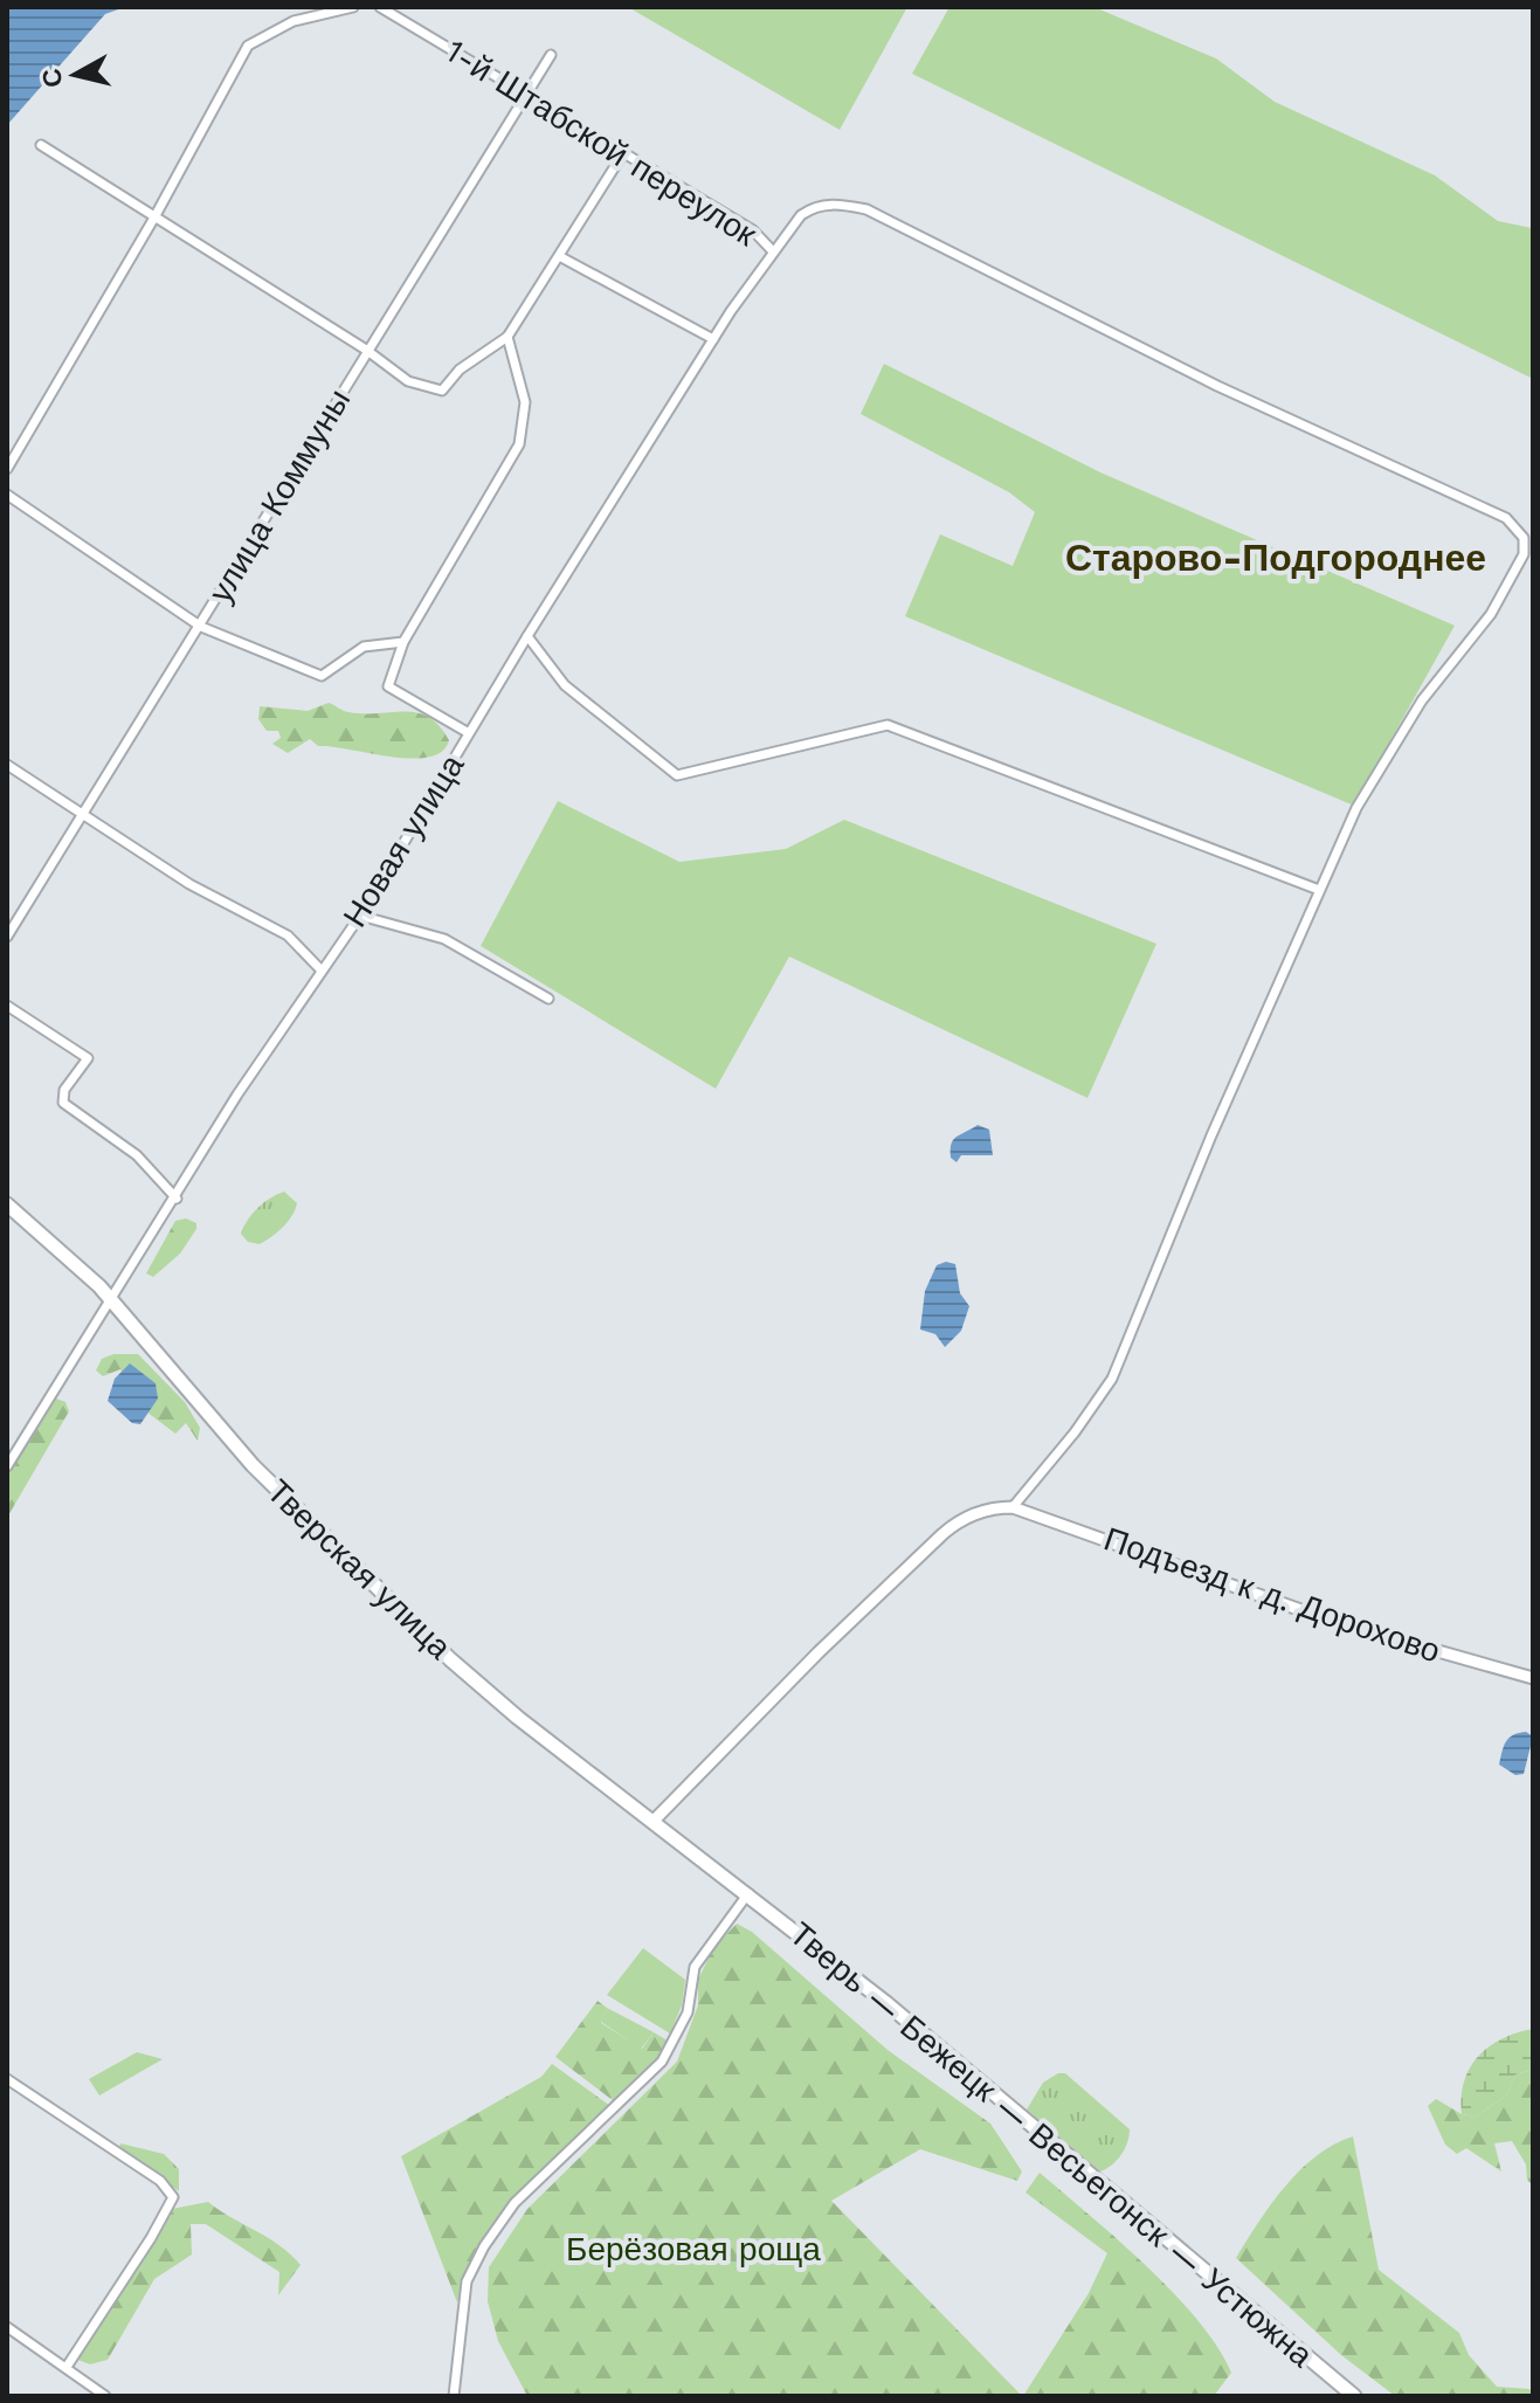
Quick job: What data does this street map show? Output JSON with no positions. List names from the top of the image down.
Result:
{
  "streets": {
    "main road": ["Тверская улица", "Тверь — Бежецк — Весьегонск — Устюжна"],
    "street": [
      "1-й Штабской переулок",
      "улица Коммуны",
      "Новая улица",
      "Подъезд к д. Дорохово"
    ]
  },
  "crossings": [
    ["1-й Штабской переулок", "улица Коммуны"],
    ["1-й Штабской переулок", "Новая улица"],
    ["Новая улица", "Тверская улица"],
    ["Тверская улица", "Тверь — Бежецк — Весьегонск — Устюжна"]
  ],
  "districts": ["Старово-Подгороднее"],
  "parks": ["Берёзовая роща"],
  "north": "left"
}
